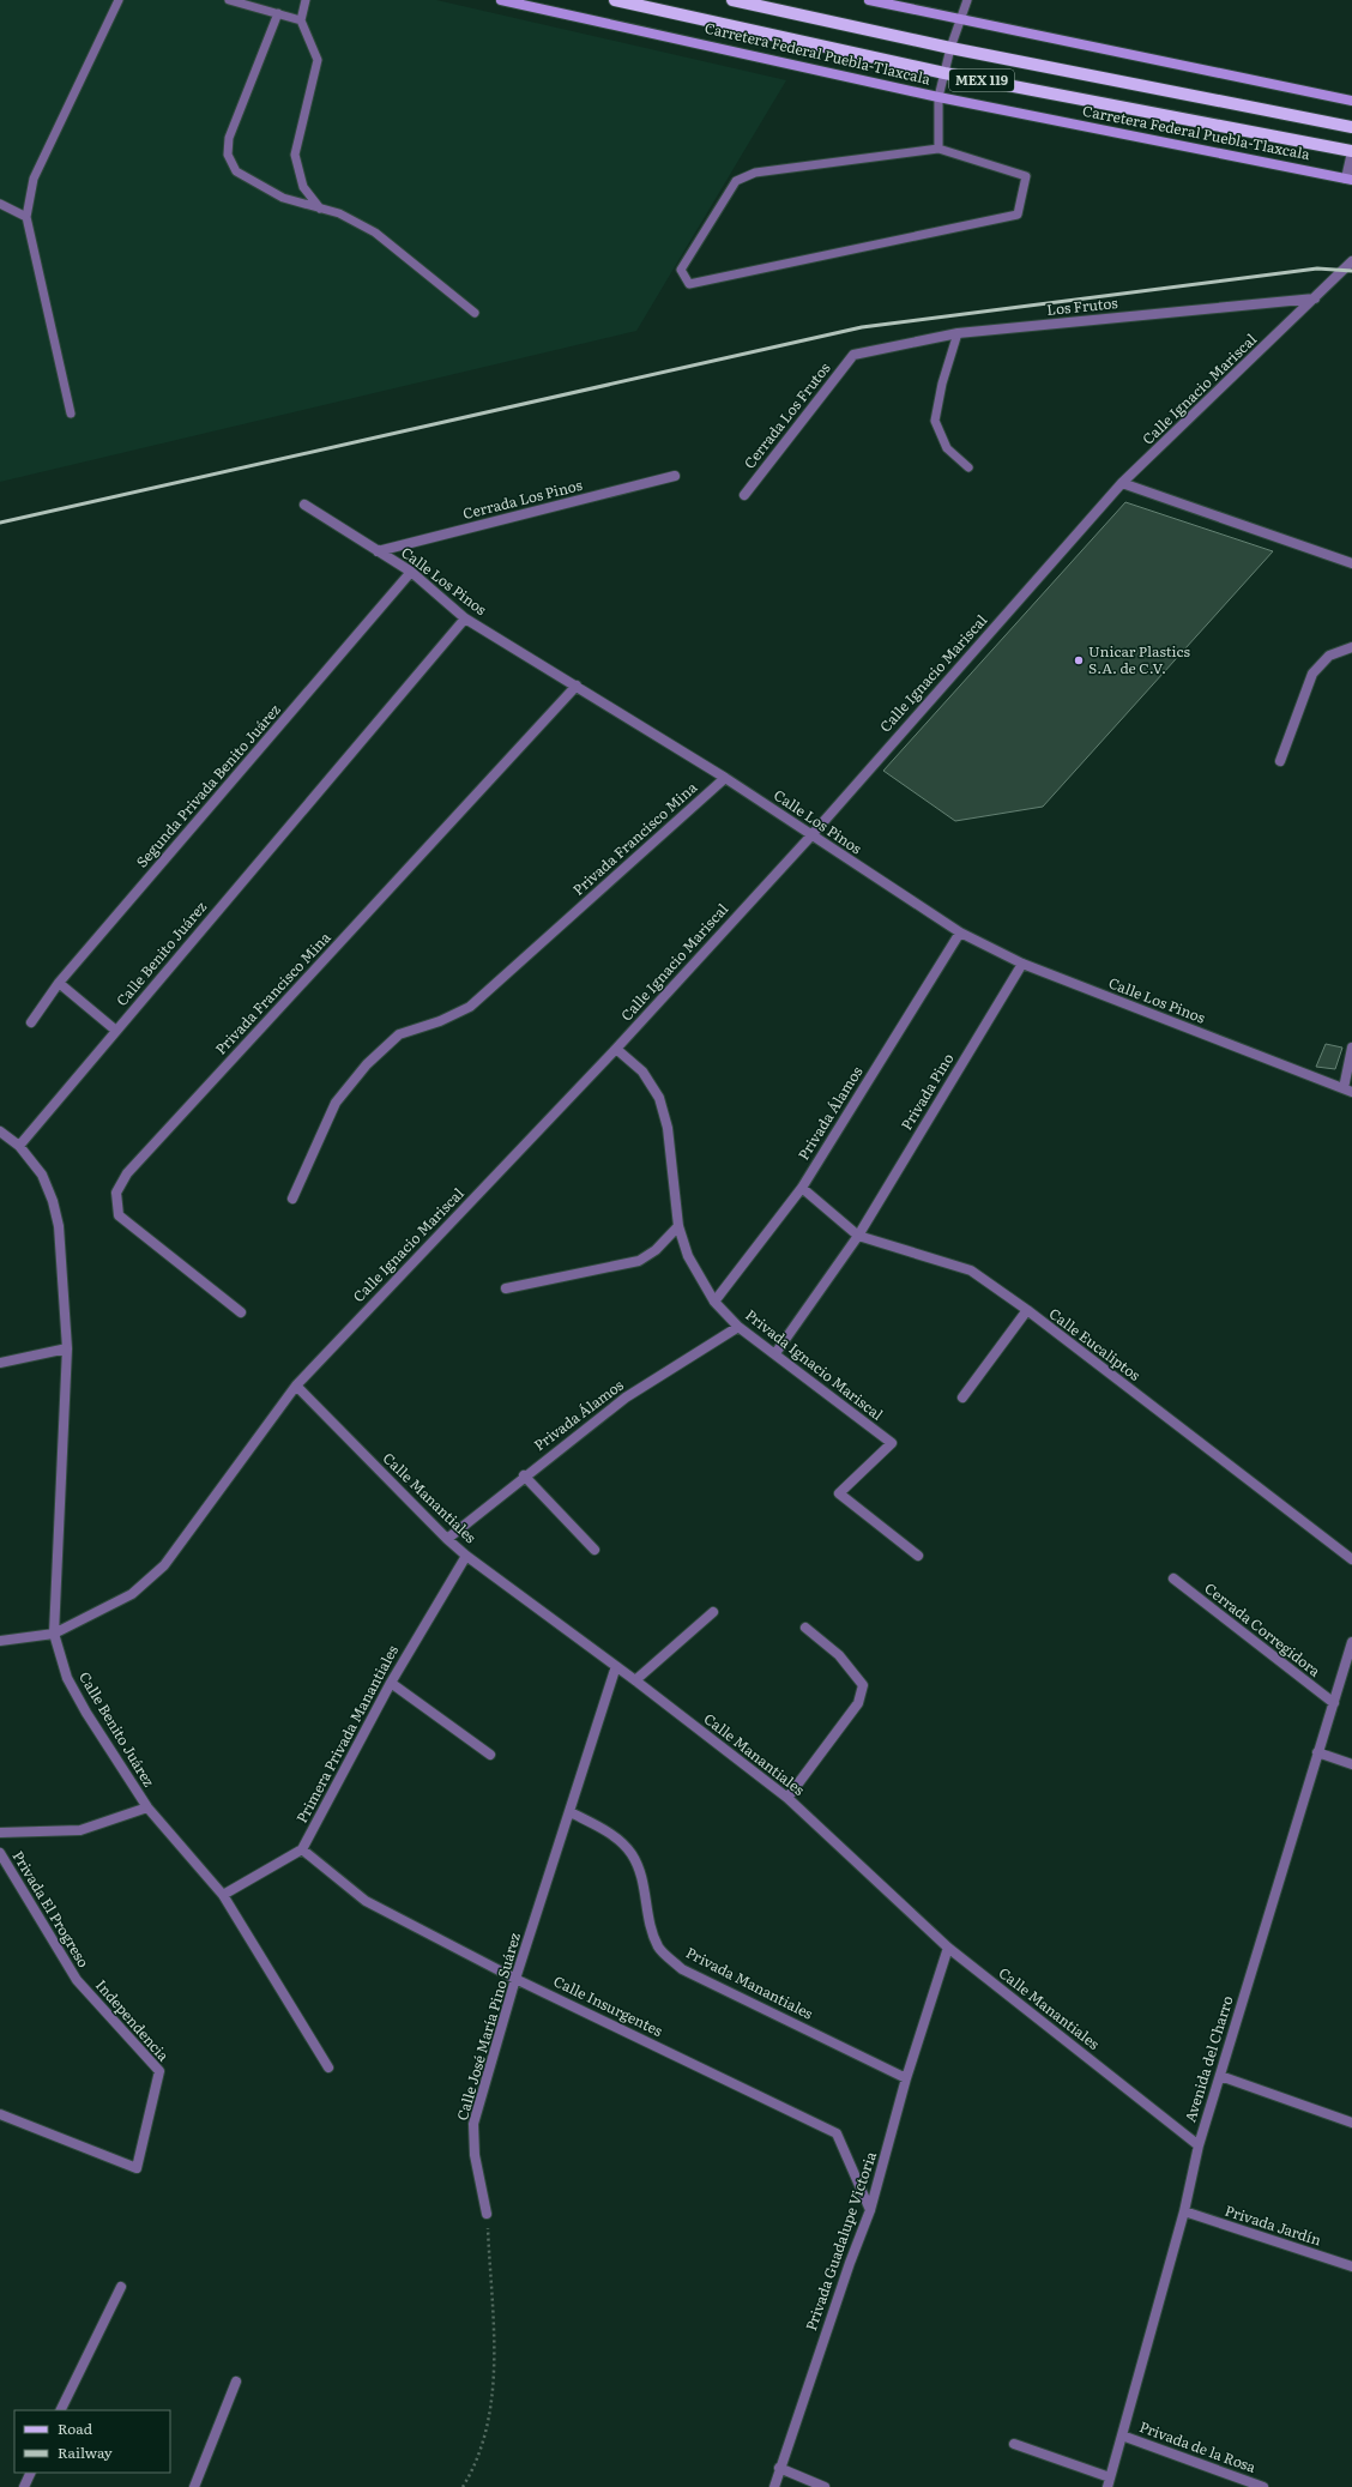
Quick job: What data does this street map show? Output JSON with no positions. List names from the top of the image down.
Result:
{
  "streets": {
    "main road": ["Carretera Federal Puebla-Tlaxcala", "MEX 119"],
    "street": [
      "Los Frutos",
      "Calle Ignacio Mariscal",
      "Cerrada Los Frutos",
      "Cerrada Los Pinos",
      "Calle Los Pinos",
      "Segunda Privada Benito Juárez",
      "Privada Francisco Mina",
      "Calle Benito Juárez",
      "Privada Pino",
      "Privada Álamos",
      "Calle Eucaliptos",
      "Privada Ignacio Mariscal",
      "Calle Manantiales",
      "Cerrada Corregidora",
      "Primera Privada Manantiales",
      "Privada El Progreso",
      "Privada Manantiales",
      "Calle Insurgentes",
      "Independencia",
      "Calle José María Pino Suárez",
      "Avenida del Charro",
      "Privada Jardín",
      "Privada Guadalupe Victoria",
      "Privada de la Rosa"
    ]
  },
  "crossings": [
    ["Los Frutos", "Calle Ignacio Mariscal"],
    ["Los Frutos", "Cerrada Los Frutos"],
    ["Calle Ignacio Mariscal", "Calle Los Pinos"],
    ["Calle Ignacio Mariscal", "Calle Benito Juárez"],
    ["Calle Ignacio Mariscal", "Privada Ignacio Mariscal"],
    ["Calle Ignacio Mariscal", "Calle Manantiales"],
    ["Cerrada Los Pinos", "Calle Los Pinos"],
    ["Calle Los Pinos", "Segunda Privada Benito Juárez"],
    ["Calle Los Pinos", "Privada Francisco Mina"],
    ["Calle Los Pinos", "Calle Benito Juárez"],
    ["Calle Los Pinos", "Privada Pino"],
    ["Calle Los Pinos", "Privada Álamos"],
    ["Privada Pino", "Calle Eucaliptos"],
    ["Privada Pino", "Privada Ignacio Mariscal"],
    ["Privada Álamos", "Calle Eucaliptos"],
    ["Privada Álamos", "Privada Ignacio Mariscal"],
    ["Privada Álamos", "Calle Manantiales"],
    ["Calle Manantiales", "Primera Privada Manantiales"],
    ["Calle Manantiales", "Calle José María Pino Suárez"],
    ["Calle Manantiales", "Avenida del Charro"],
    ["Calle Manantiales", "Privada Guadalupe Victoria"],
    ["Cerrada Corregidora", "Avenida del Charro"],
    ["Primera Privada Manantiales", "Calle Insurgentes"],
    ["Privada El Progreso", "Independencia"],
    ["Privada Manantiales", "Calle José María Pino Suárez"],
    ["Privada Manantiales", "Privada Guadalupe Victoria"],
    ["Calle Insurgentes", "Calle José María Pino Suárez"],
    ["Calle Insurgentes", "Privada Guadalupe Victoria"],
    ["Avenida del Charro", "Privada Jardín"],
    ["Avenida del Charro", "Privada de la Rosa"]
  ],
  "places": ["Unicar Plastics S.A. de C.V."],
  "legend": ["Road", "Railway"]
}
